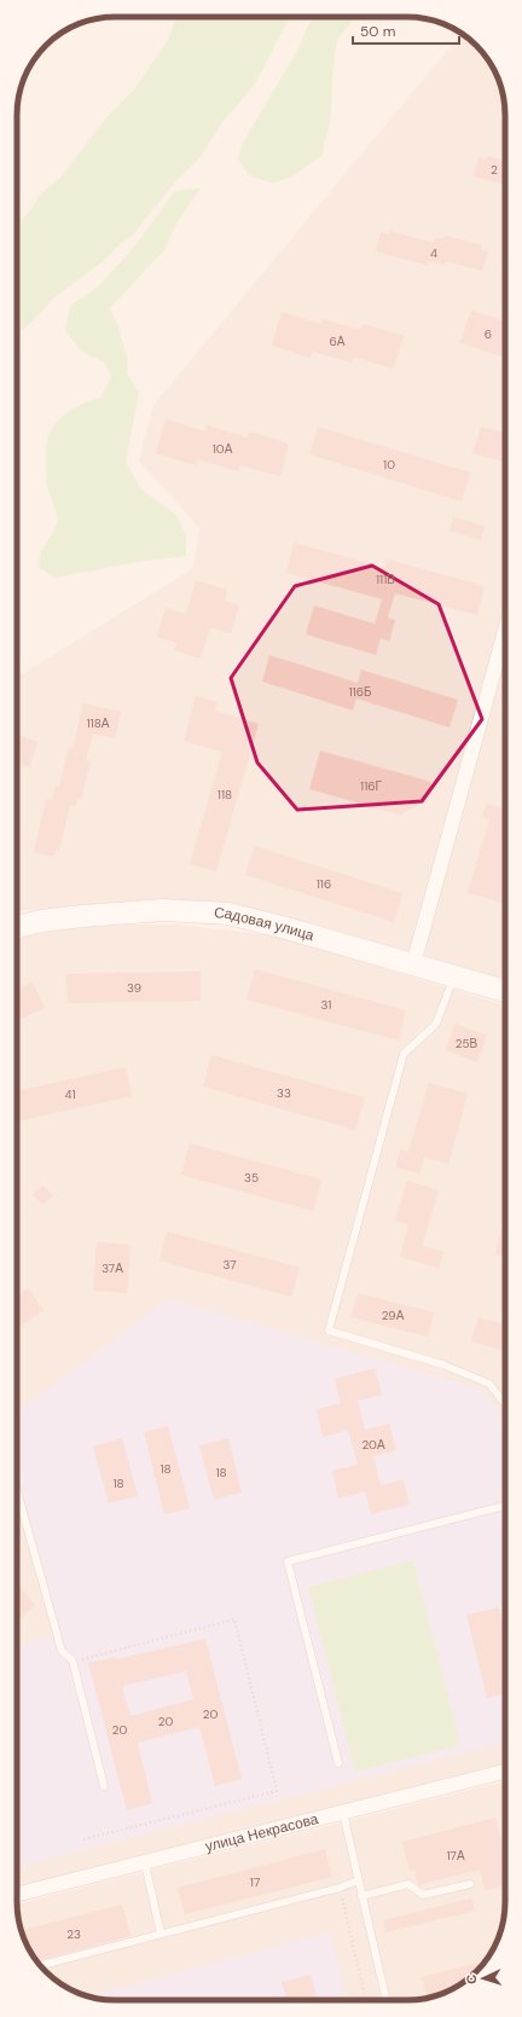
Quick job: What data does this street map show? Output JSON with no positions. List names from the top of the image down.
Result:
{
  "streets": {
    "main road": ["Садовая улица"],
    "street": ["улица Некрасова"]
  },
  "house_numbers": [
    "2",
    "4",
    "6",
    "6А",
    "10А",
    "10",
    "111В",
    "116Б",
    "118А",
    "116Г",
    "118",
    "116",
    "39",
    "31",
    "25В",
    "33",
    "41",
    "35",
    "37",
    "37А",
    "29А",
    "20А",
    "18",
    "18",
    "18",
    "20",
    "20",
    "20",
    "17А",
    "17",
    "23"
  ],
  "scale_bar": "50 m",
  "north": "left"
}
